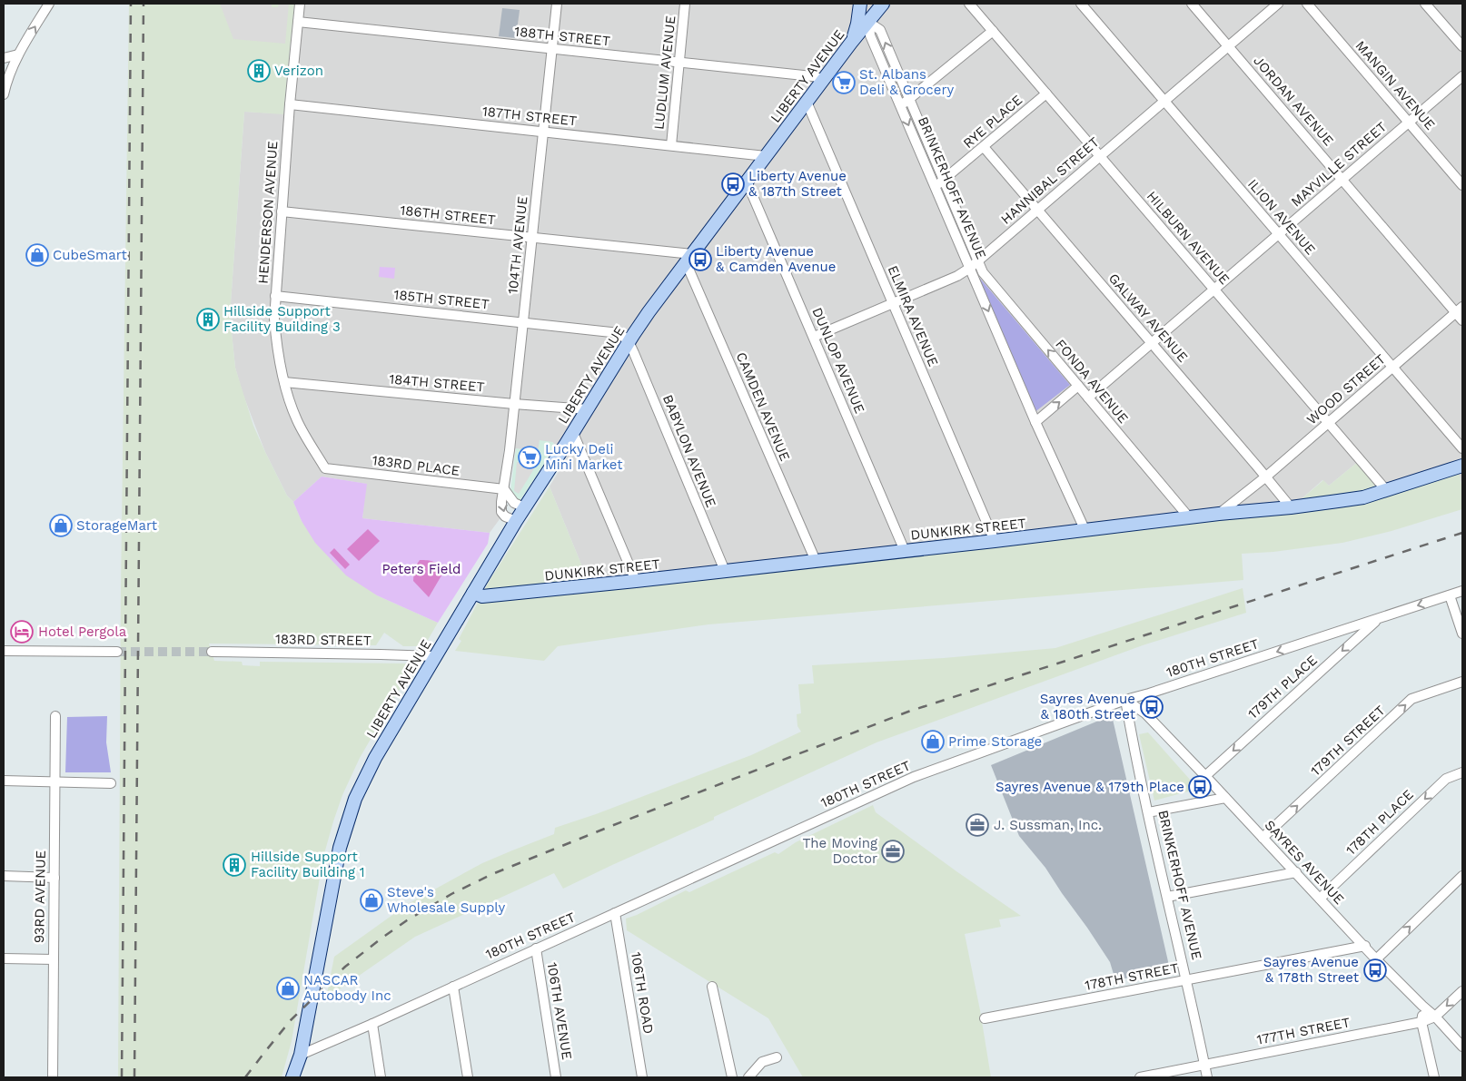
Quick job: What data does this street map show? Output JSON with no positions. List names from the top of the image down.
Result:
{
  "streets": {
    "main road": ["LIBERTY AVENUE", "DUNKIRK STREET"],
    "street": [
      "188TH STREET",
      "LUDLUM AVENUE",
      "MANGIN AVENUE",
      "JORDAN AVENUE",
      "187TH STREET",
      "RYE PLACE",
      "MAYVILLE STREET",
      "HANNIBAL STREET",
      "BRINKERHOFF AVENUE",
      "HENDERSON AVENUE",
      "186TH STREET",
      "ILION AVENUE",
      "HILBURN AVENUE",
      "104TH AVENUE",
      "185TH STREET",
      "ELMIRA AVENUE",
      "GALWAY AVENUE",
      "DUNLOP AVENUE",
      "FONDA AVENUE",
      "184TH STREET",
      "WOOD STREET",
      "CAMDEN AVENUE",
      "BABYLON AVENUE",
      "183RD PLACE",
      "183RD STREET",
      "180TH STREET",
      "179TH PLACE",
      "179TH STREET",
      "178TH PLACE",
      "SAYRES AVENUE",
      "93RD AVENUE",
      "178TH STREET",
      "106TH ROAD",
      "106TH AVENUE",
      "177TH STREET"
    ]
  },
  "crossings": [
    ["188TH STREET", "LUDLUM AVENUE"],
    ["188TH STREET", "LIBERTY AVENUE"],
    ["188TH STREET", "HENDERSON AVENUE"],
    ["188TH STREET", "104TH AVENUE"],
    ["LUDLUM AVENUE", "187TH STREET"],
    ["LIBERTY AVENUE", "187TH STREET"],
    ["LIBERTY AVENUE", "BRINKERHOFF AVENUE"],
    ["LIBERTY AVENUE", "186TH STREET"],
    ["LIBERTY AVENUE", "104TH AVENUE"],
    ["LIBERTY AVENUE", "185TH STREET"],
    ["LIBERTY AVENUE", "ELMIRA AVENUE"],
    ["LIBERTY AVENUE", "DUNLOP AVENUE"],
    ["LIBERTY AVENUE", "184TH STREET"],
    ["LIBERTY AVENUE", "CAMDEN AVENUE"],
    ["LIBERTY AVENUE", "BABYLON AVENUE"],
    ["LIBERTY AVENUE", "DUNKIRK STREET"],
    ["LIBERTY AVENUE", "183RD STREET"],
    ["LIBERTY AVENUE", "180TH STREET"],
    ["MANGIN AVENUE", "MAYVILLE STREET"],
    ["JORDAN AVENUE", "MAYVILLE STREET"],
    ["JORDAN AVENUE", "HANNIBAL STREET"],
    ["JORDAN AVENUE", "WOOD STREET"],
    ["187TH STREET", "HENDERSON AVENUE"],
    ["187TH STREET", "104TH AVENUE"],
    ["RYE PLACE", "BRINKERHOFF AVENUE"],
    ["RYE PLACE", "HILBURN AVENUE"],
    ["RYE PLACE", "GALWAY AVENUE"],
    ["MAYVILLE STREET", "ILION AVENUE"],
    ["MAYVILLE STREET", "HILBURN AVENUE"],
    ["MAYVILLE STREET", "GALWAY AVENUE"],
    ["MAYVILLE STREET", "FONDA AVENUE"],
    ["HANNIBAL STREET", "BRINKERHOFF AVENUE"],
    ["HANNIBAL STREET", "ILION AVENUE"],
    ["HANNIBAL STREET", "HILBURN AVENUE"],
    ["HANNIBAL STREET", "ELMIRA AVENUE"],
    ["HANNIBAL STREET", "GALWAY AVENUE"],
    ["HANNIBAL STREET", "DUNLOP AVENUE"],
    ["HANNIBAL STREET", "FONDA AVENUE"],
    ["BRINKERHOFF AVENUE", "FONDA AVENUE"],
    ["BRINKERHOFF AVENUE", "DUNKIRK STREET"],
    ["BRINKERHOFF AVENUE", "180TH STREET"],
    ["BRINKERHOFF AVENUE", "SAYRES AVENUE"],
    ["BRINKERHOFF AVENUE", "178TH STREET"],
    ["BRINKERHOFF AVENUE", "177TH STREET"],
    ["HENDERSON AVENUE", "186TH STREET"],
    ["HENDERSON AVENUE", "185TH STREET"],
    ["HENDERSON AVENUE", "184TH STREET"],
    ["HENDERSON AVENUE", "183RD PLACE"],
    ["186TH STREET", "104TH AVENUE"],
    ["186TH STREET", "CAMDEN AVENUE"],
    ["ILION AVENUE", "WOOD STREET"],
    ["HILBURN AVENUE", "WOOD STREET"],
    ["HILBURN AVENUE", "DUNKIRK STREET"],
    ["104TH AVENUE", "185TH STREET"],
    ["104TH AVENUE", "184TH STREET"],
    ["104TH AVENUE", "183RD PLACE"],
    ["185TH STREET", "BABYLON AVENUE"],
    ["ELMIRA AVENUE", "DUNKIRK STREET"],
    ["GALWAY AVENUE", "WOOD STREET"],
    ["GALWAY AVENUE", "DUNKIRK STREET"],
    ["DUNLOP AVENUE", "DUNKIRK STREET"],
    ["FONDA AVENUE", "DUNKIRK STREET"],
    ["WOOD STREET", "DUNKIRK STREET"],
    ["CAMDEN AVENUE", "DUNKIRK STREET"],
    ["BABYLON AVENUE", "DUNKIRK STREET"],
    ["180TH STREET", "179TH PLACE"],
    ["180TH STREET", "SAYRES AVENUE"],
    ["180TH STREET", "106TH ROAD"],
    ["180TH STREET", "106TH AVENUE"],
    ["179TH PLACE", "SAYRES AVENUE"],
    ["179TH STREET", "SAYRES AVENUE"],
    ["178TH PLACE", "SAYRES AVENUE"],
    ["SAYRES AVENUE", "178TH STREET"],
    ["SAYRES AVENUE", "177TH STREET"]
  ],
  "one_way": [
    "FONDA AVENUE",
    "179TH PLACE",
    "179TH STREET",
    "178TH PLACE"
  ],
  "parks": ["Peters Field"],
  "places": {
    "building": ["Verizon", "Hillside Support Facility Building 3", "Hillside Support Facility Building 1"],
    "supermarket": ["St. Albans Deli & Grocery", "Lucky Deli Mini Market"],
    "bus stop": [
      "Liberty Avenue & 187th Street",
      "Liberty Avenue & Camden Avenue",
      "Sayres Avenue & 180th Street",
      "Sayres Avenue & 179th Place",
      "Sayres Avenue & 178th Street"
    ],
    "shop": [
      "CubeSmart",
      "StorageMart",
      "Prime Storage",
      "Steve's Wholesale Supply",
      "NASCAR Autobody Inc"
    ],
    "hotel": ["Hotel Pergola"],
    "office": ["J. Sussman, Inc.", "The Moving Doctor"]
  }
}
